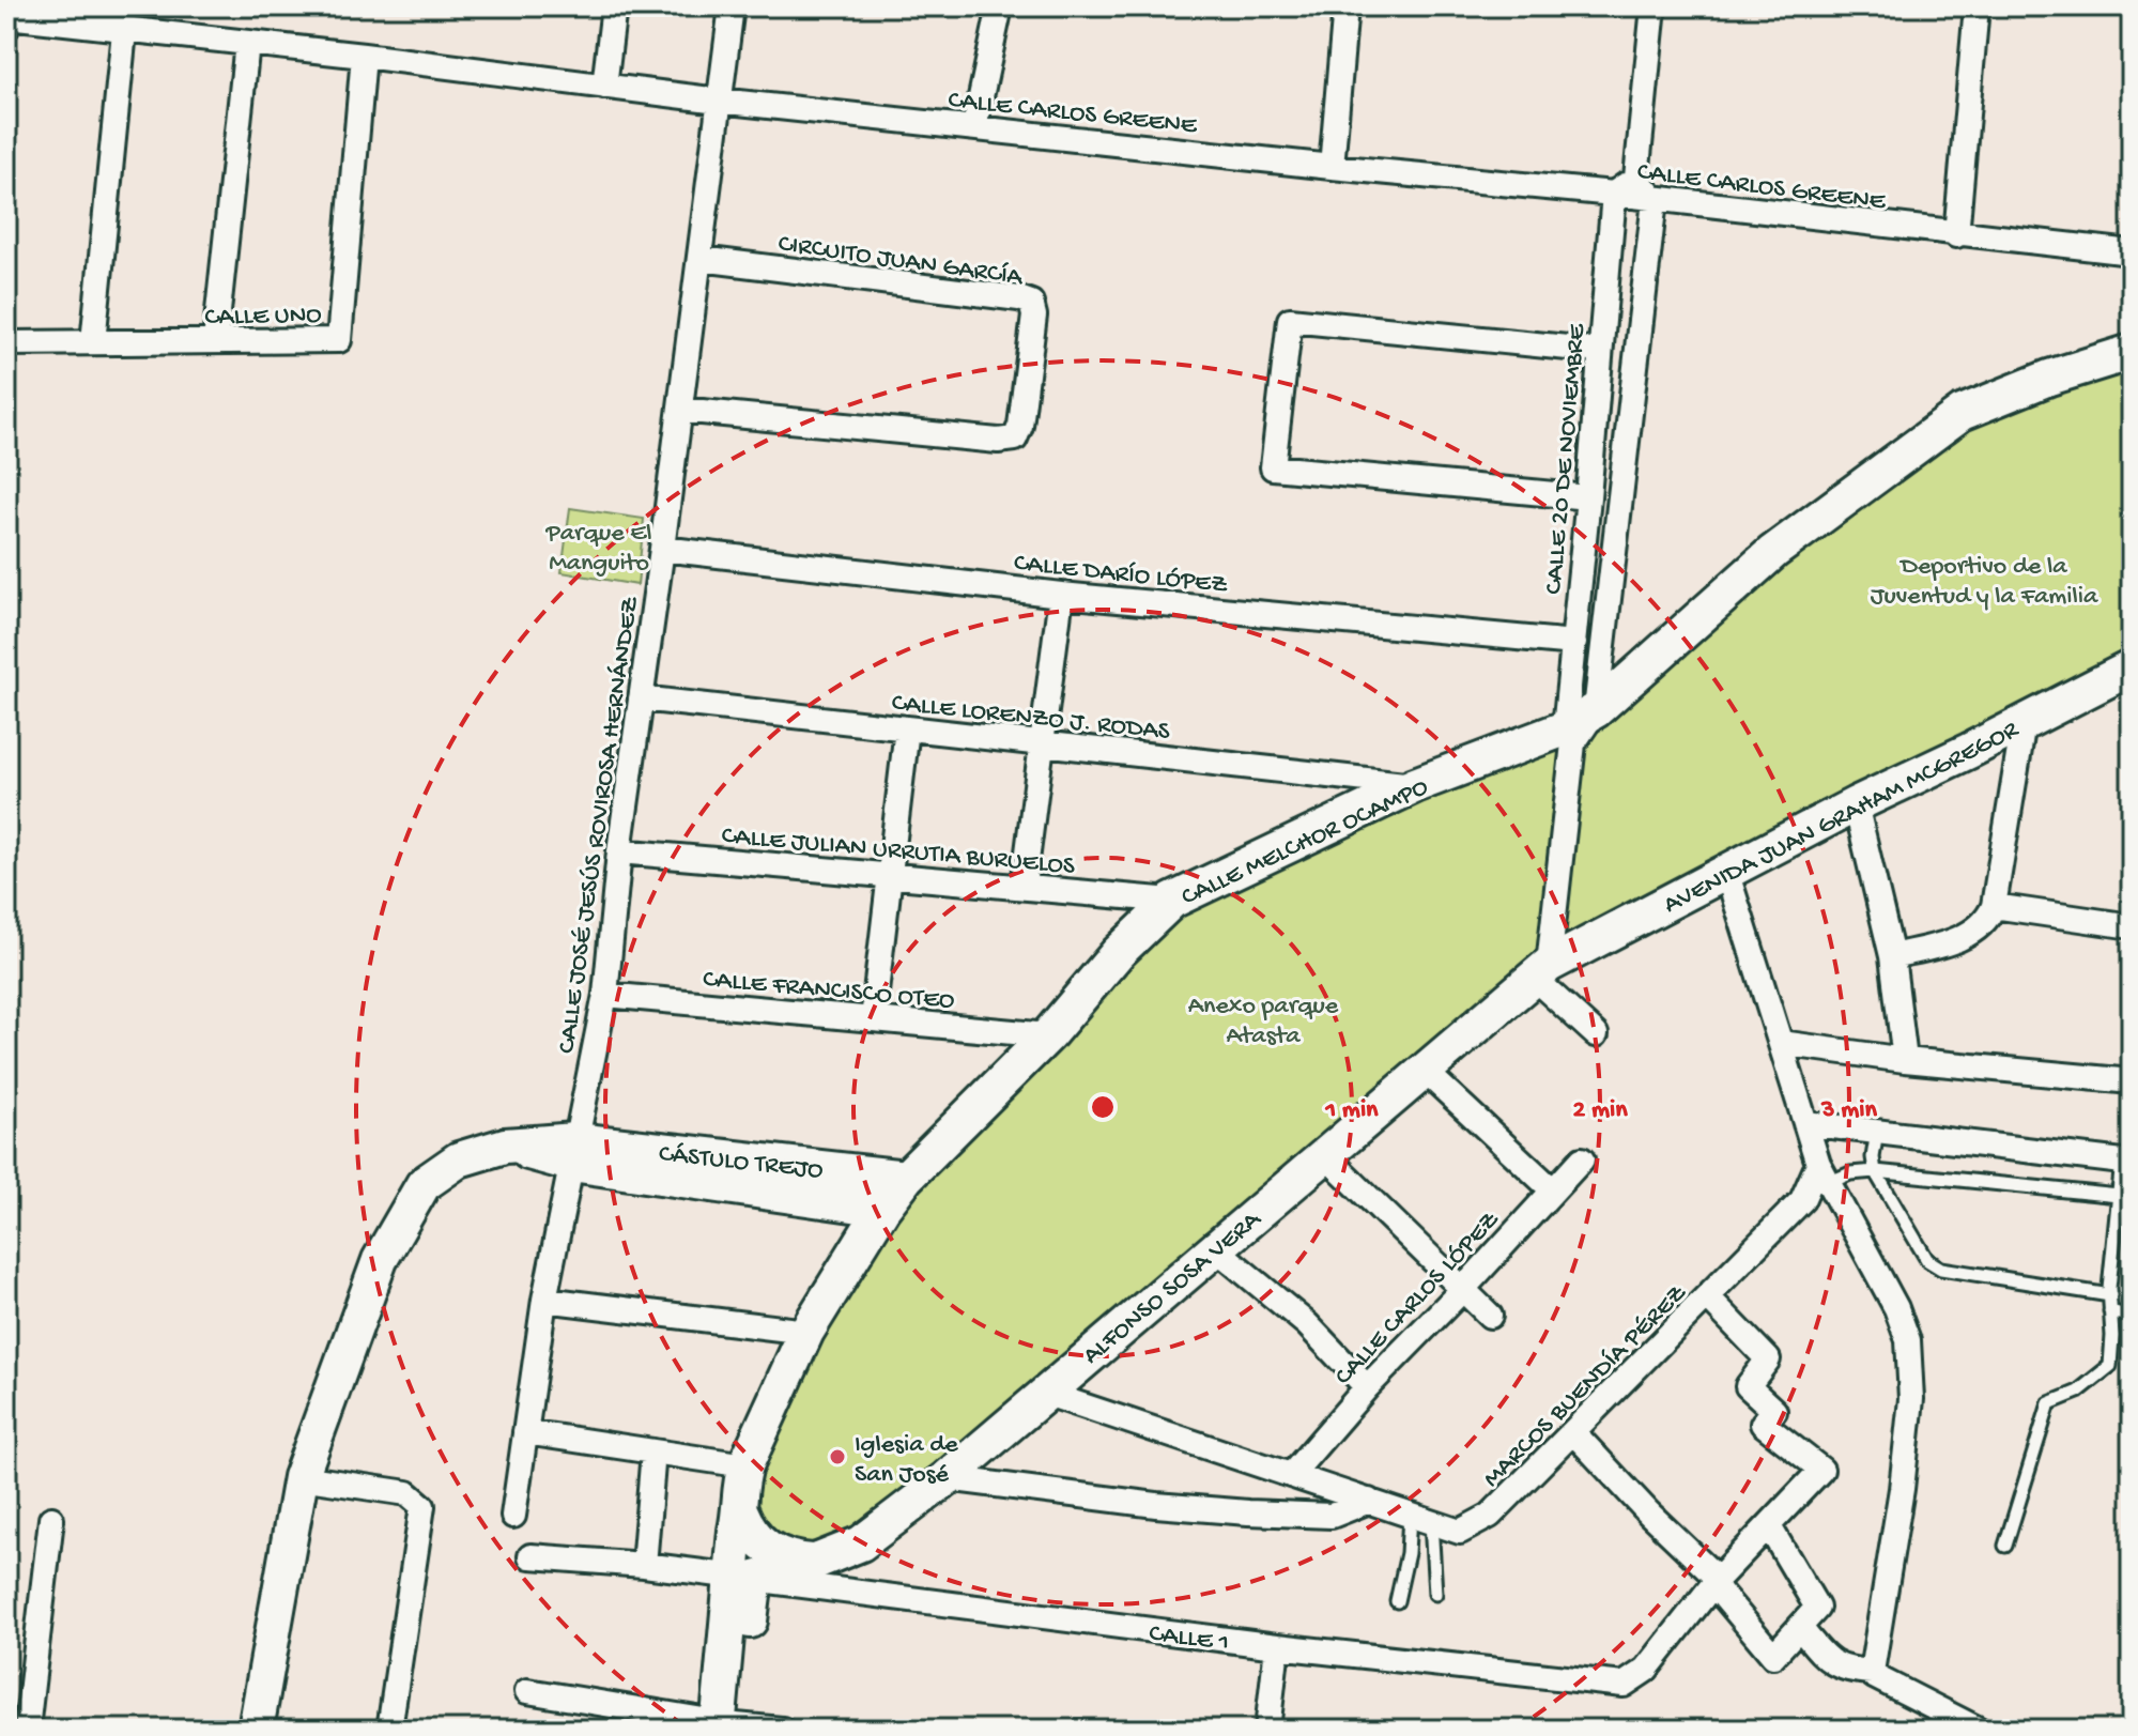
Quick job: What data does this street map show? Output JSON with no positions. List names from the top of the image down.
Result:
{
  "streets": {
    "street": [
      "CALLE CARLOS GREENE",
      "CIRCUITO JUAN GARCÍA",
      "CALLE UNO",
      "CALLE 20 DE NOVIEMBRE",
      "CALLE DARÍO LÓPEZ",
      "CALLE LORENZO J. RODAS",
      "AVENIDA JUAN GRAHAM MCGREGOR",
      "CALLE JOSÉ JESÚS ROVIROSA HERNÁNDEZ",
      "CALLE MELCHOR OCAMPO",
      "CALLE JULIAN URRUTIA BURUELOS",
      "CALLE FRANCISCO OTEO",
      "CÁSTULO TREJO",
      "ALFONSO SOSA VERA",
      "CALLE CARLOS LÓPEZ",
      "MARCOS BUENDÍA PÉREZ",
      "CALLE 1"
    ]
  },
  "crossings": [
    ["CALLE CARLOS GREENE", "CALLE UNO"],
    ["CALLE CARLOS GREENE", "CALLE 20 DE NOVIEMBRE"],
    ["CALLE CARLOS GREENE", "CALLE JOSÉ JESÚS ROVIROSA HERNÁNDEZ"],
    ["CIRCUITO JUAN GARCÍA", "CALLE JOSÉ JESÚS ROVIROSA HERNÁNDEZ"],
    ["CALLE 20 DE NOVIEMBRE", "CALLE DARÍO LÓPEZ"],
    ["CALLE 20 DE NOVIEMBRE", "CALLE MELCHOR OCAMPO"],
    ["CALLE DARÍO LÓPEZ", "CALLE JOSÉ JESÚS ROVIROSA HERNÁNDEZ"],
    ["CALLE LORENZO J. RODAS", "CALLE JOSÉ JESÚS ROVIROSA HERNÁNDEZ"],
    ["CALLE LORENZO J. RODAS", "CALLE MELCHOR OCAMPO"],
    ["AVENIDA JUAN GRAHAM MCGREGOR", "ALFONSO SOSA VERA"],
    ["CALLE JOSÉ JESÚS ROVIROSA HERNÁNDEZ", "CALLE JULIAN URRUTIA BURUELOS"],
    ["CALLE JOSÉ JESÚS ROVIROSA HERNÁNDEZ", "CALLE FRANCISCO OTEO"],
    ["CALLE JOSÉ JESÚS ROVIROSA HERNÁNDEZ", "CÁSTULO TREJO"],
    ["CALLE MELCHOR OCAMPO", "CALLE JULIAN URRUTIA BURUELOS"],
    ["CALLE MELCHOR OCAMPO", "CALLE FRANCISCO OTEO"],
    ["CALLE MELCHOR OCAMPO", "CÁSTULO TREJO"],
    ["CALLE MELCHOR OCAMPO", "ALFONSO SOSA VERA"],
    ["CALLE MELCHOR OCAMPO", "CALLE 1"],
    ["ALFONSO SOSA VERA", "MARCOS BUENDÍA PÉREZ"],
    ["ALFONSO SOSA VERA", "CALLE 1"],
    ["CALLE CARLOS LÓPEZ", "MARCOS BUENDÍA PÉREZ"]
  ],
  "parks": ["Parque El Manguito", "Deportivo de la Juventud y la Familia", "Anexo parque Atasta"],
  "places": ["Iglesia de San José"],
  "rings": ["1 min", "2 min", "3 min"]
}
